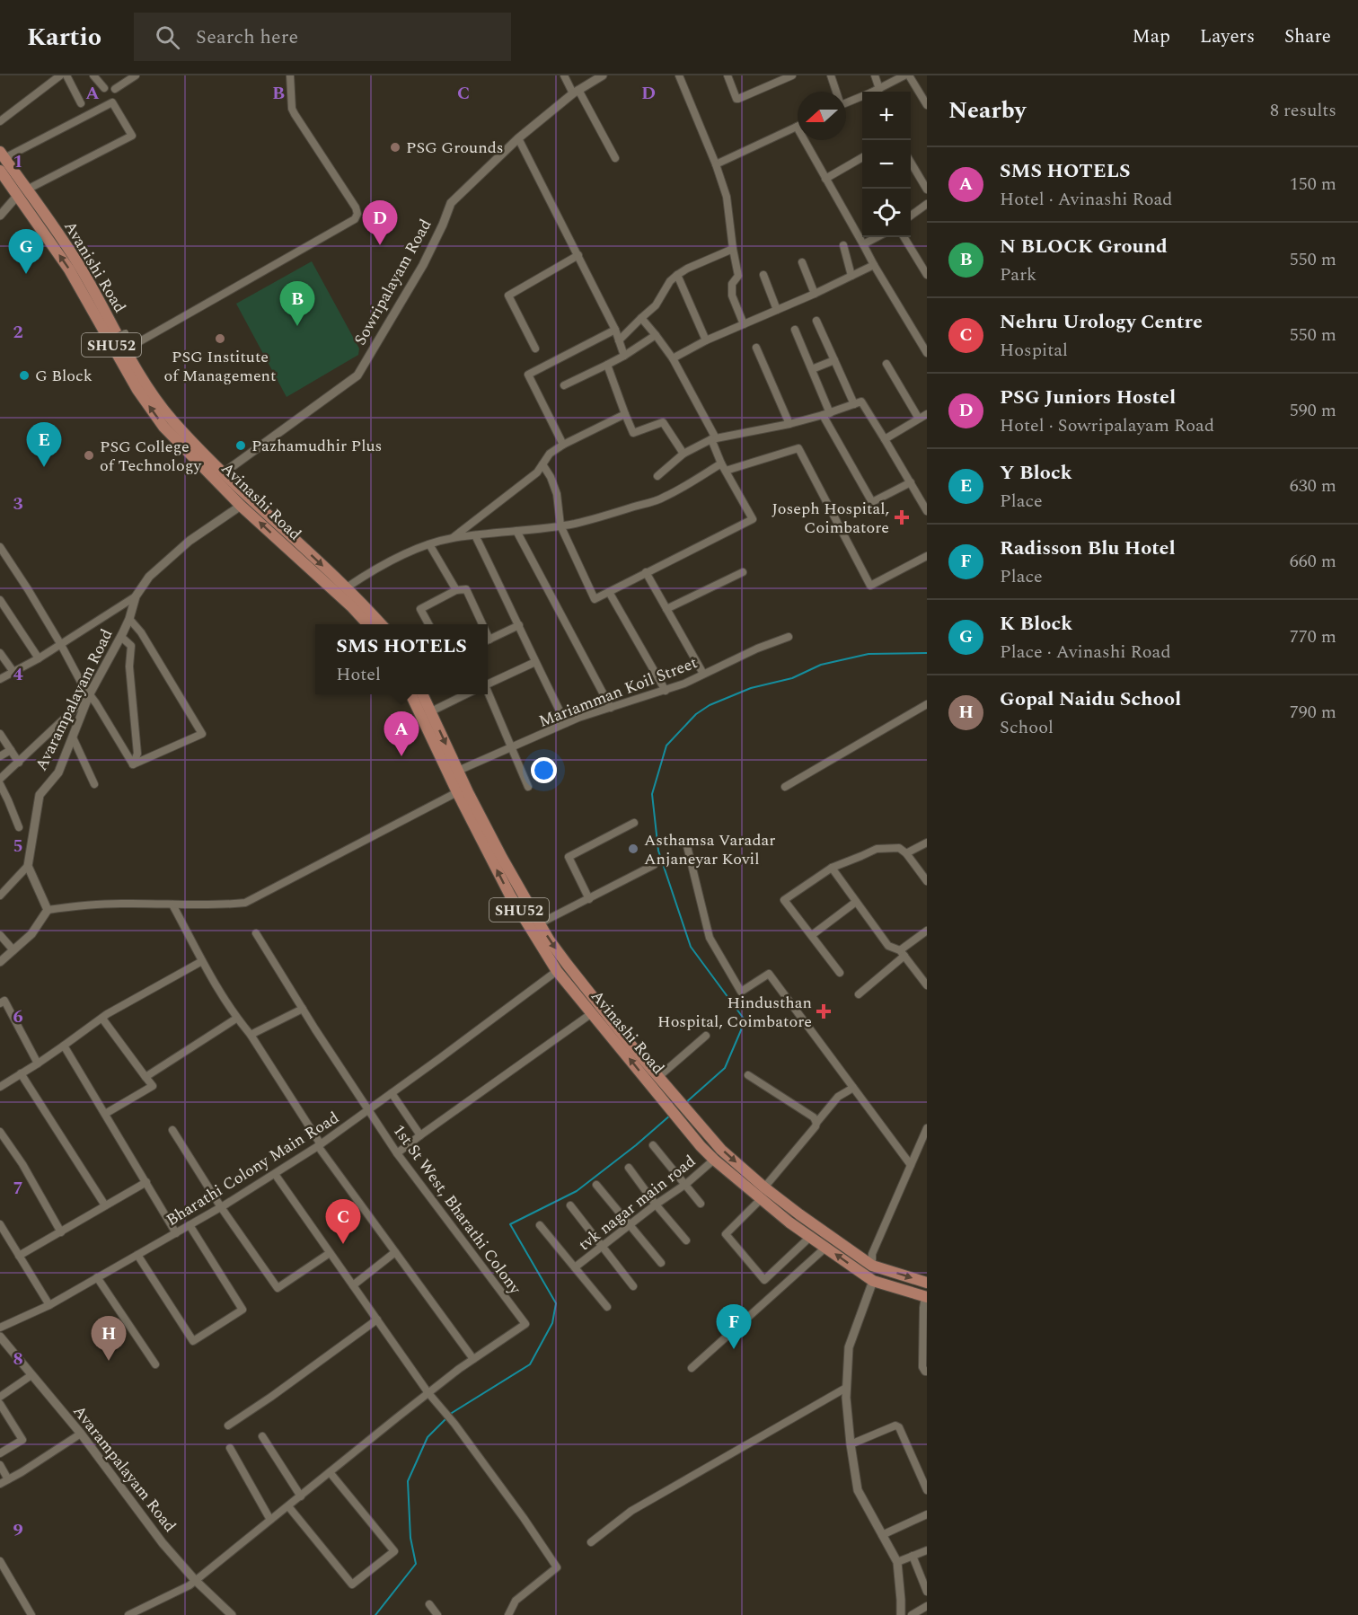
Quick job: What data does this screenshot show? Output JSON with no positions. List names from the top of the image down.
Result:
{
  "streets": {
    "main road": ["Avanishi Road", "SHU52", "Avinashi Road"],
    "street": [
      "Sowripalayam Road",
      "Mariamman Koil Street",
      "Avarampalayam Road",
      "Bharathi Colony Main Road",
      "tvk nagar main road",
      "1st St West, Bharathi Colony"
    ]
  },
  "crossings": [
    ["Avanishi Road", "Sowripalayam Road"],
    ["Avanishi Road", "Avinashi Road"],
    ["Sowripalayam Road", "Avinashi Road"],
    ["Avinashi Road", "Mariamman Koil Street"],
    ["Avinashi Road", "Avarampalayam Road"],
    ["Avinashi Road", "Bharathi Colony Main Road"],
    ["Avinashi Road", "tvk nagar main road"],
    ["Bharathi Colony Main Road", "1st St West, Bharathi Colony"]
  ],
  "places": {
    "other": [
      "PSG Grounds",
      "PSG Institute of Management",
      "G Block",
      "Pazhamudhir Plus",
      "PSG College of Technology",
      "Asthamsa Varadar Anjaneyar Kovil"
    ],
    "health": ["Joseph Hospital, Coimbatore", "Hindusthan Hospital, Coimbatore"]
  },
  "north": "left",
  "page": {
    "header": "Kartio",
    "search": "Search here",
    "nav": ["Map", "Layers", "Share"],
    "heading": ["Nearby", "8 results"],
    "map_buttons": ["+", "−"],
    "list": [
      {
        "mark": "A",
        "name": "SMS HOTELS",
        "note": "Hotel · Avinashi Road",
        "value": "150 m"
      },
      {
        "mark": "B",
        "name": "N BLOCK Ground",
        "note": "Park",
        "value": "550 m"
      },
      {
        "mark": "C",
        "name": "Nehru Urology Centre",
        "note": "Hospital",
        "value": "550 m"
      },
      {
        "mark": "D",
        "name": "PSG Juniors Hostel",
        "note": "Hotel · Sowripalayam Road",
        "value": "590 m"
      },
      {
        "mark": "E",
        "name": "Y Block",
        "note": "Place",
        "value": "630 m"
      },
      {
        "mark": "F",
        "name": "Radisson Blu Hotel",
        "note": "Place",
        "value": "660 m"
      },
      {
        "mark": "G",
        "name": "K Block",
        "note": "Place · Avinashi Road",
        "value": "770 m"
      },
      {
        "mark": "H",
        "name": "Gopal Naidu School",
        "note": "School",
        "value": "790 m"
      }
    ],
    "pins": [
      "D",
      "G",
      "B",
      "E",
      "A",
      "C",
      "F",
      "H"
    ],
    "popup": ["SMS HOTELS", "Hotel"]
  },
  "grid": {
    "columns": [
      "A",
      "B",
      "C",
      "D"
    ],
    "rows": [
      "1",
      "2",
      "3",
      "4",
      "5",
      "6",
      "7",
      "8",
      "9"
    ]
  }
}
